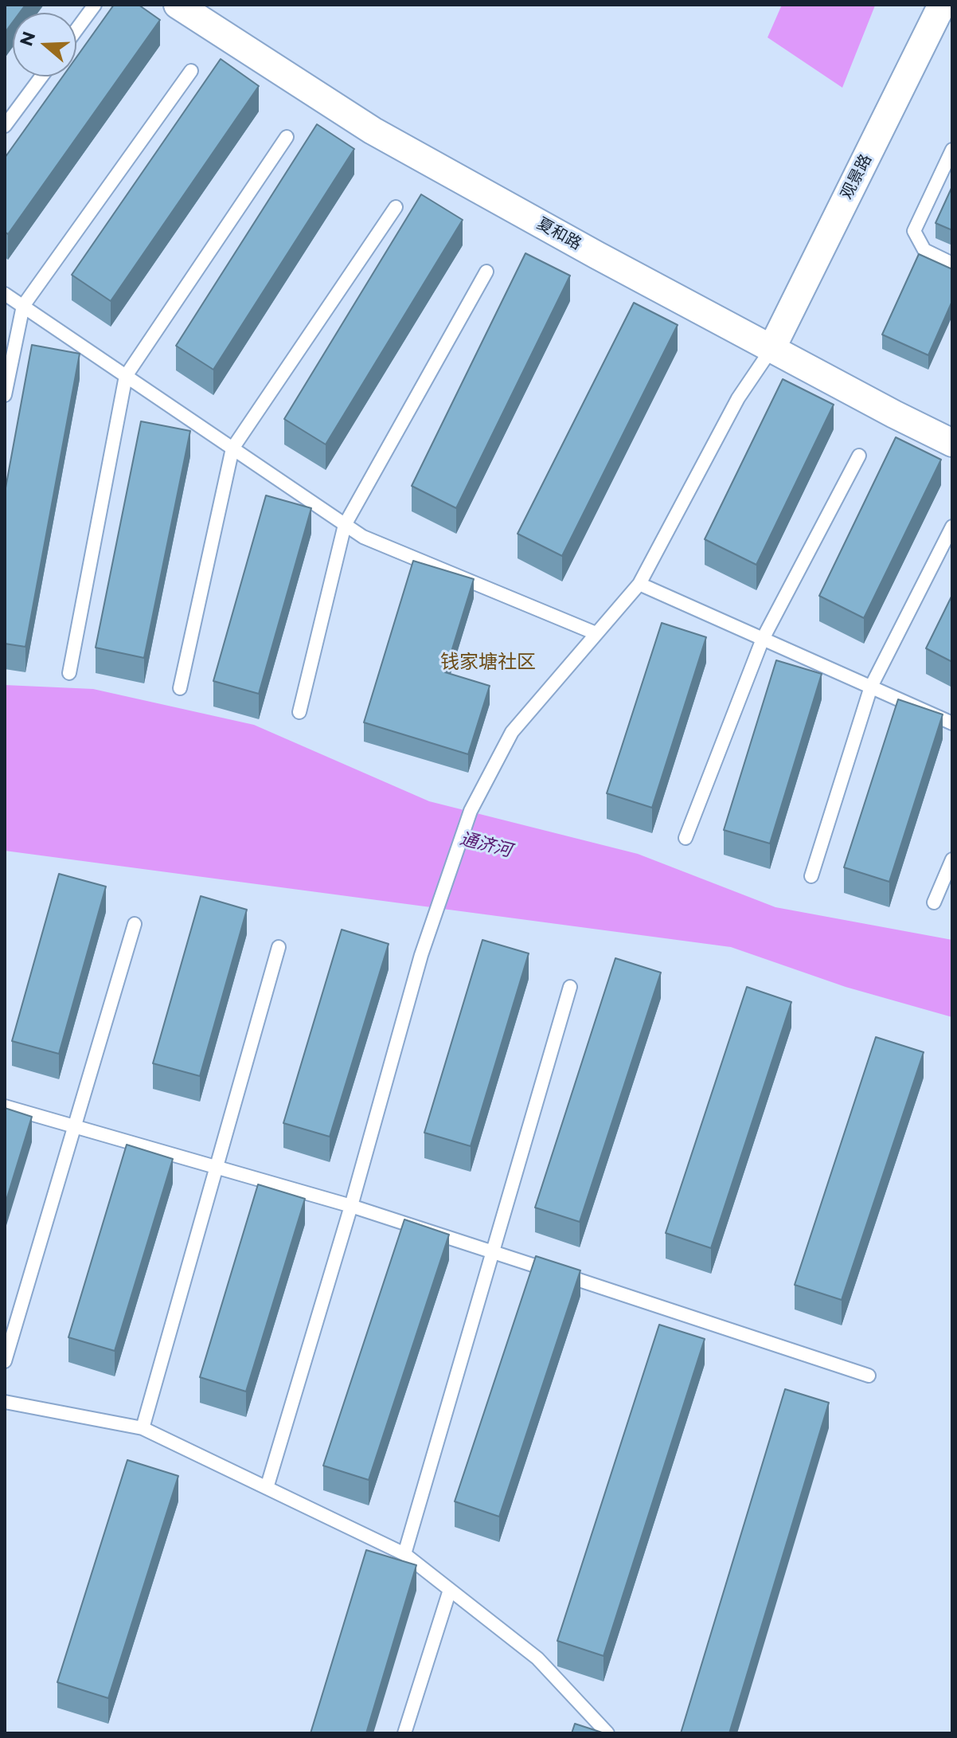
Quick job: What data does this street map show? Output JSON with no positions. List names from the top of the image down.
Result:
{
  "streets": {
    "street": ["观景路", "夏和路"]
  },
  "crossings": [
    ["观景路", "夏和路"]
  ],
  "districts": ["钱家塘社区"],
  "water": ["通济河"],
  "north": "left"
}
